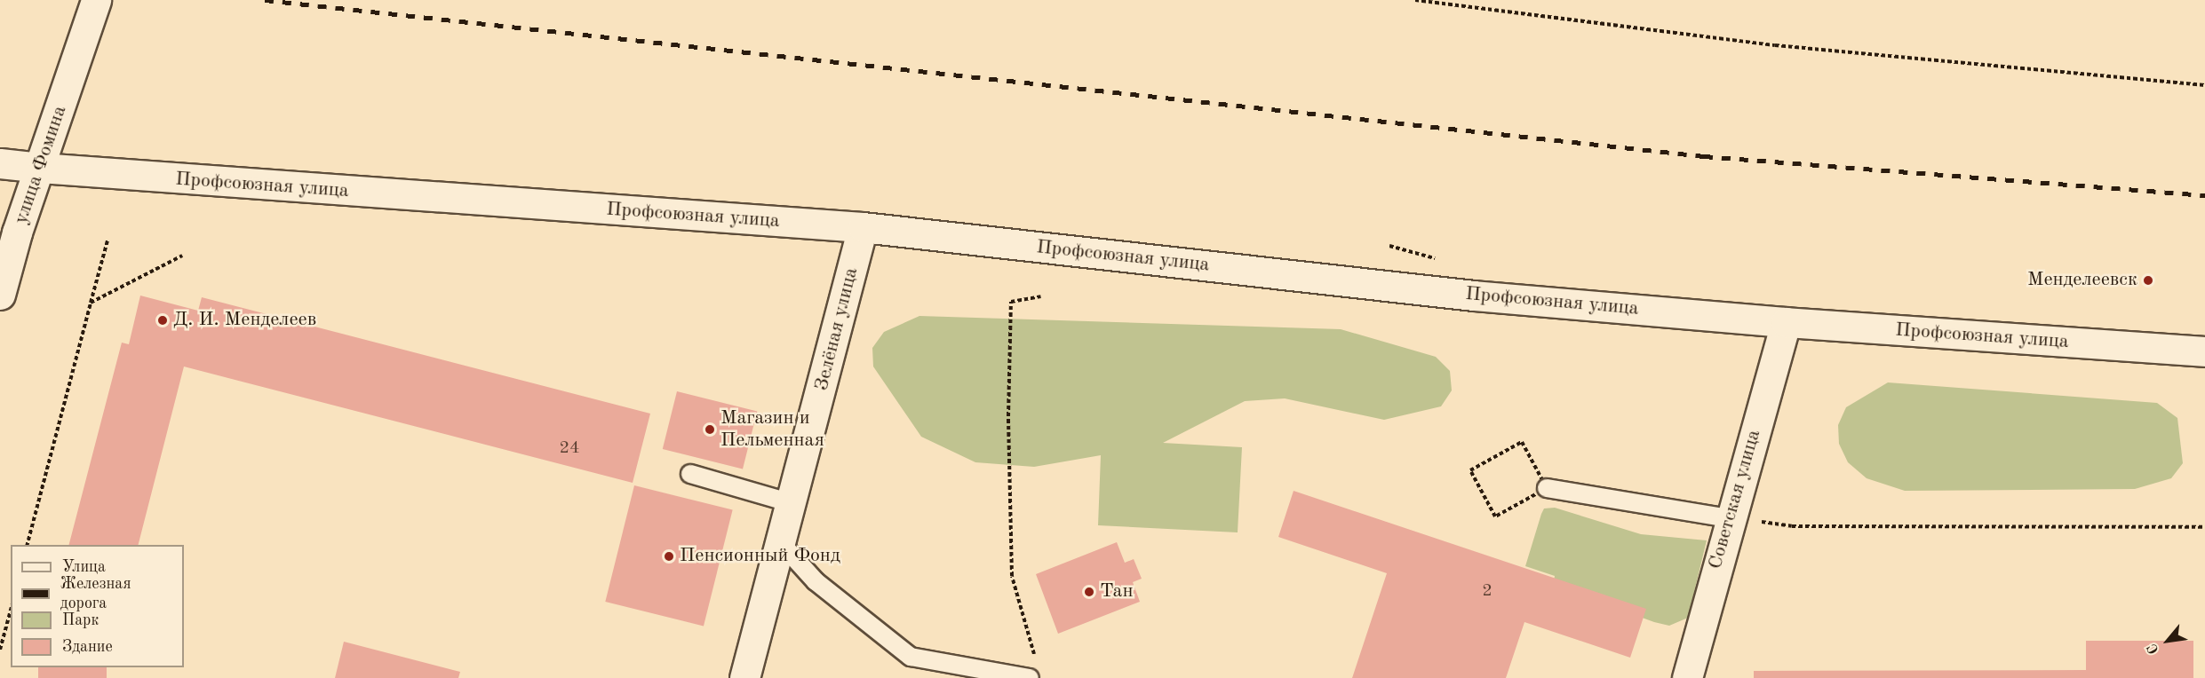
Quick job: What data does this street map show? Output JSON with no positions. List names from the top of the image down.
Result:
{
  "streets": {
    "main road": [
      "улица Фомина",
      "Профсоюзная улица",
      "Зелёная улица",
      "Советская улица"
    ]
  },
  "crossings": [
    ["улица Фомина", "Профсоюзная улица"],
    ["Профсоюзная улица", "Зелёная улица"],
    ["Профсоюзная улица", "Советская улица"]
  ],
  "places": [
    "Менделеевск",
    "Д. И. Менделеев",
    "Магазин и Пельменная",
    "Пенсионный Фонд",
    "Тан"
  ],
  "house_numbers": ["24", "2"],
  "legend": [
    "Улица",
    "Железная дорога",
    "Парк",
    "Здание"
  ],
  "north": "bottom left"
}
